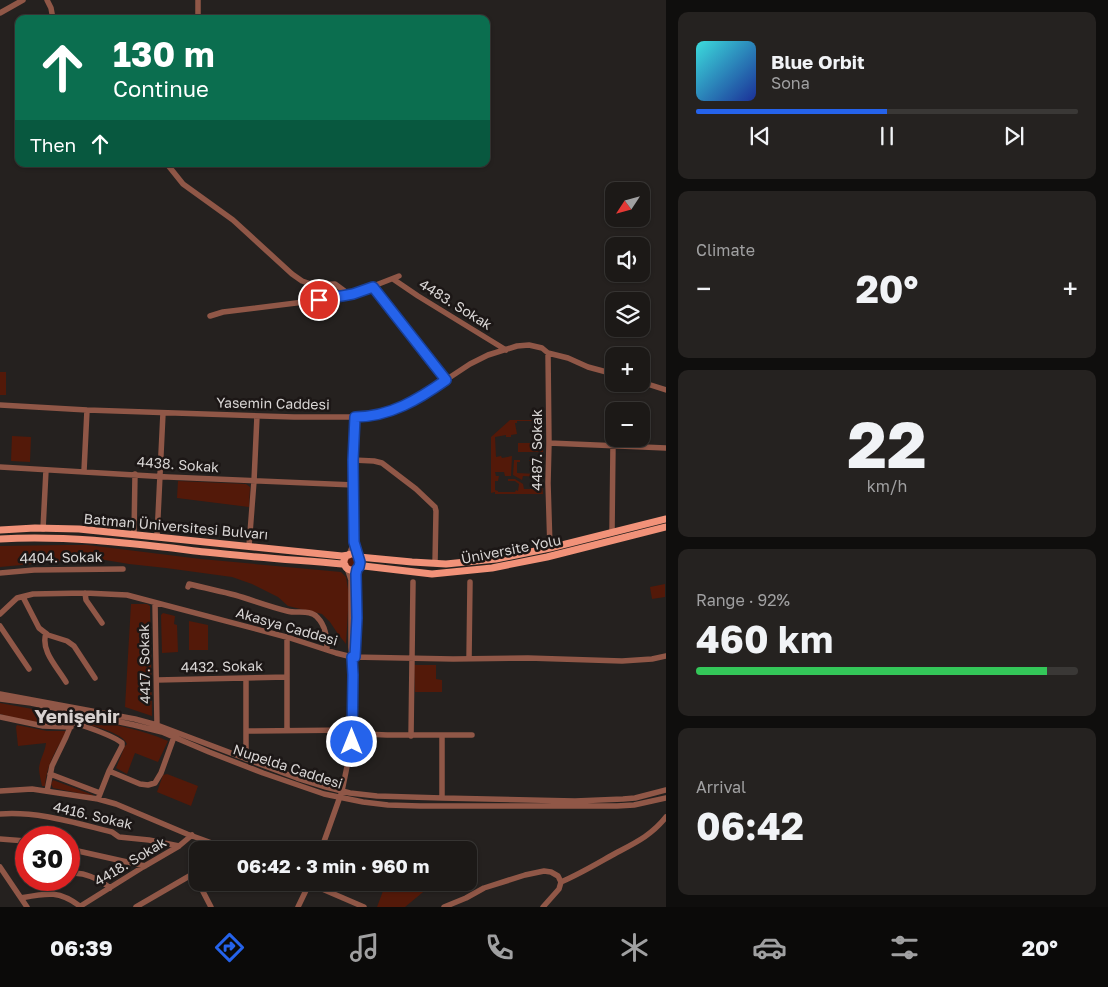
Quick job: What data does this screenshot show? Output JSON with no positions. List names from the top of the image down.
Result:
{
  "streets": {
    "main road": ["Batman Üniversitesi Bulvarı", "Üniversite Yolu"],
    "street": [
      "4483. Sokak",
      "Yasemin Caddesi",
      "4487. Sokak",
      "4438. Sokak",
      "4404. Sokak",
      "Akasya Caddesi",
      "4417. Sokak",
      "4432. Sokak",
      "Nupelda Caddesi",
      "4416. Sokak",
      "4418. Sokak"
    ]
  },
  "crossings": [
    ["4483. Sokak", "Yasemin Caddesi"],
    ["Yasemin Caddesi", "4487. Sokak"],
    ["Batman Üniversitesi Bulvarı", "Üniversite Yolu"],
    ["Akasya Caddesi", "4417. Sokak"],
    ["4417. Sokak", "4432. Sokak"],
    ["4417. Sokak", "Nupelda Caddesi"],
    ["4416. Sokak", "4418. Sokak"]
  ],
  "districts": ["Yenişehir"],
  "north": "bottom left",
  "page": {
    "turn": ["130 m", "Continue"],
    "song": ["Blue Orbit", "Sona"],
    "then": "Then",
    "map_buttons": ["+", "−"],
    "tile": [
      "Climate",
      ["22", "km/h"],
      ["Range · 92%", "460 km"],
      ["Arrival", "06:42"]
    ],
    "heat": ["−", "20°", "+"],
    "limit": "30",
    "trip": "06:42 · 3 min · 960 m",
    "tabs": ["06:39", "20°"]
  }
}
